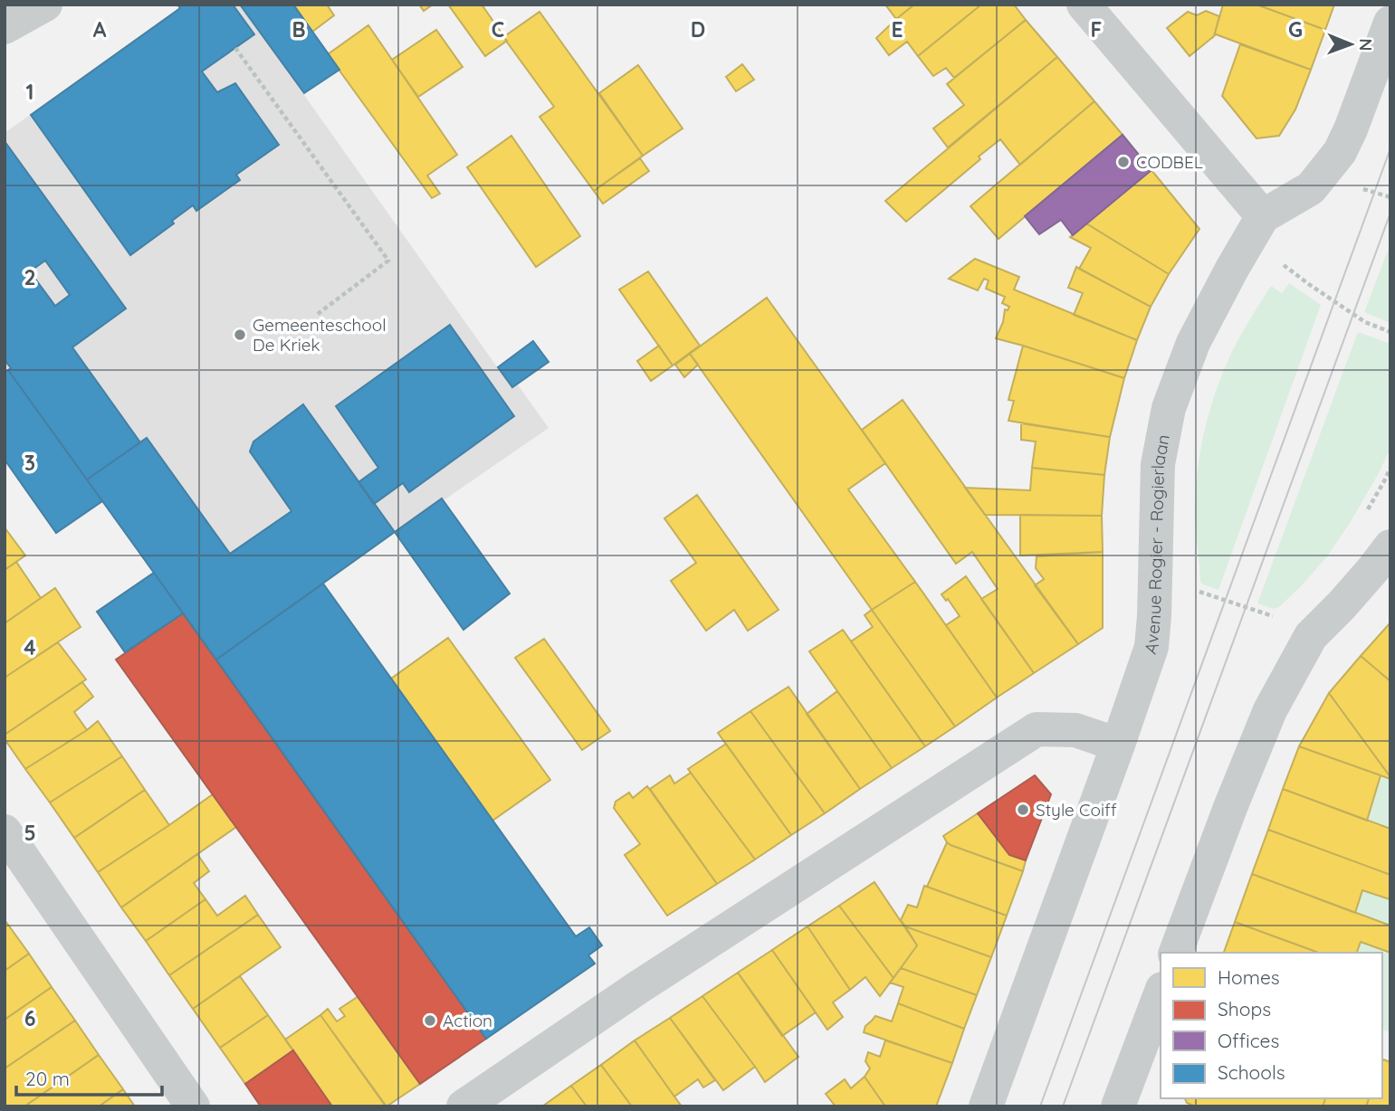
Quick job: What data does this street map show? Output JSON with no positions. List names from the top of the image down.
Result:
{
  "streets": {
    "street": ["Avenue Rogier - Rogierlaan"]
  },
  "places": [
    "CODBEL",
    "Gemeenteschool De Kriek",
    "Style Coiff",
    "Action"
  ],
  "legend": [
    "Homes",
    "Shops",
    "Offices",
    "Schools"
  ],
  "scale_bar": "20 m",
  "north": "right",
  "grid": {
    "columns": [
      "A",
      "B",
      "C",
      "D",
      "E",
      "F",
      "G"
    ],
    "rows": [
      "1",
      "2",
      "3",
      "4",
      "5",
      "6"
    ]
  }
}
